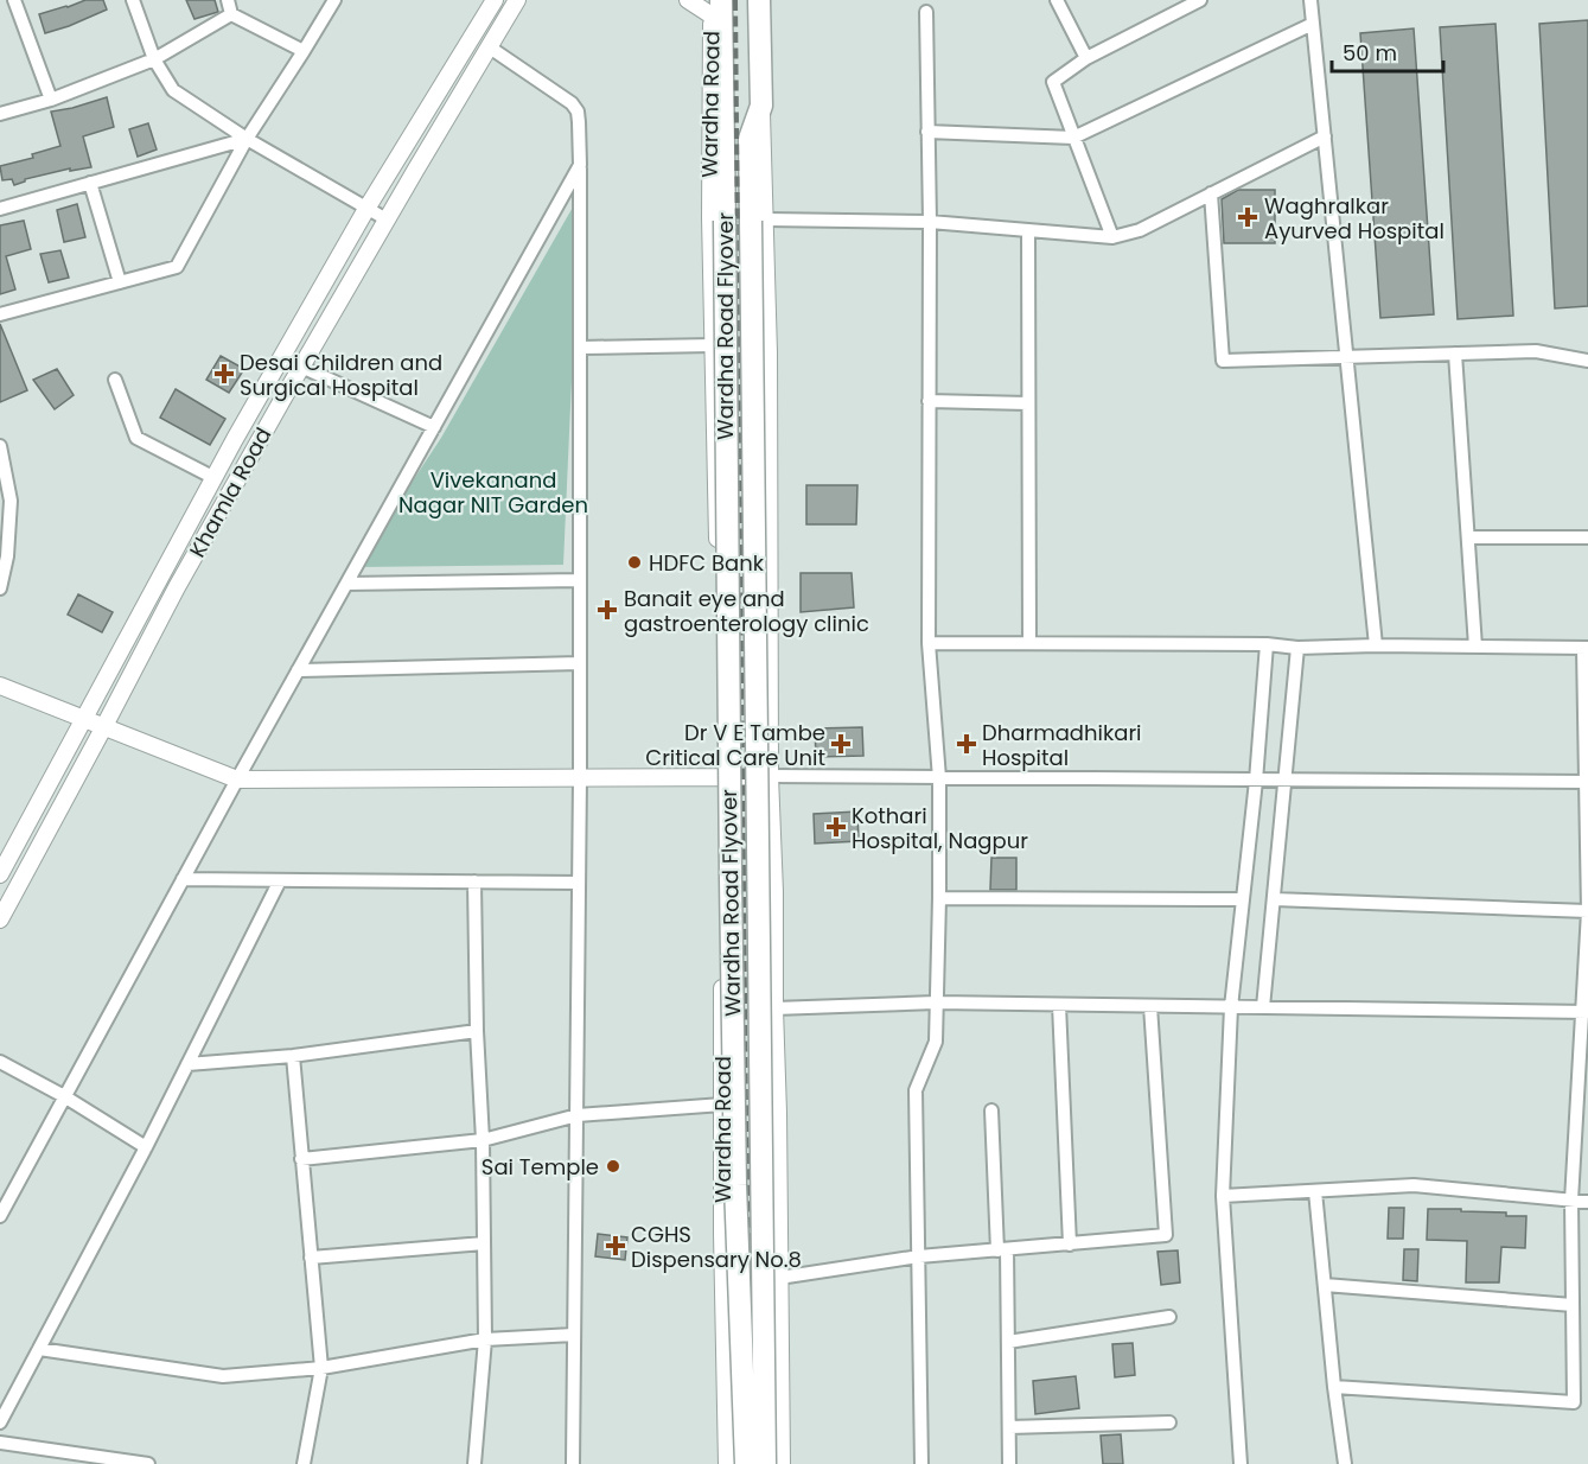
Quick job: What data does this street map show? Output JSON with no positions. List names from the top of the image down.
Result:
{
  "streets": {
    "highway": ["Wardha Road Flyover"],
    "street": ["Wardha Road", "Khamla Road"]
  },
  "crossings": [
    ["Wardha Road", "Wardha Road Flyover"]
  ],
  "parks": ["Vivekanand Nagar NIT Garden"],
  "places": {
    "health": [
      "Waghralkar Ayurved Hospital",
      "Desai Children and Surgical Hospital",
      "Banait eye and gastroenterology clinic",
      "Dr V E Tambe Critical Care Unit",
      "Dharmadhikari Hospital",
      "Kothari Hospital, Nagpur",
      "CGHS Dispensary No.8"
    ],
    "other": ["HDFC Bank", "Sai Temple"]
  },
  "scale_bar": "50 m"
}
